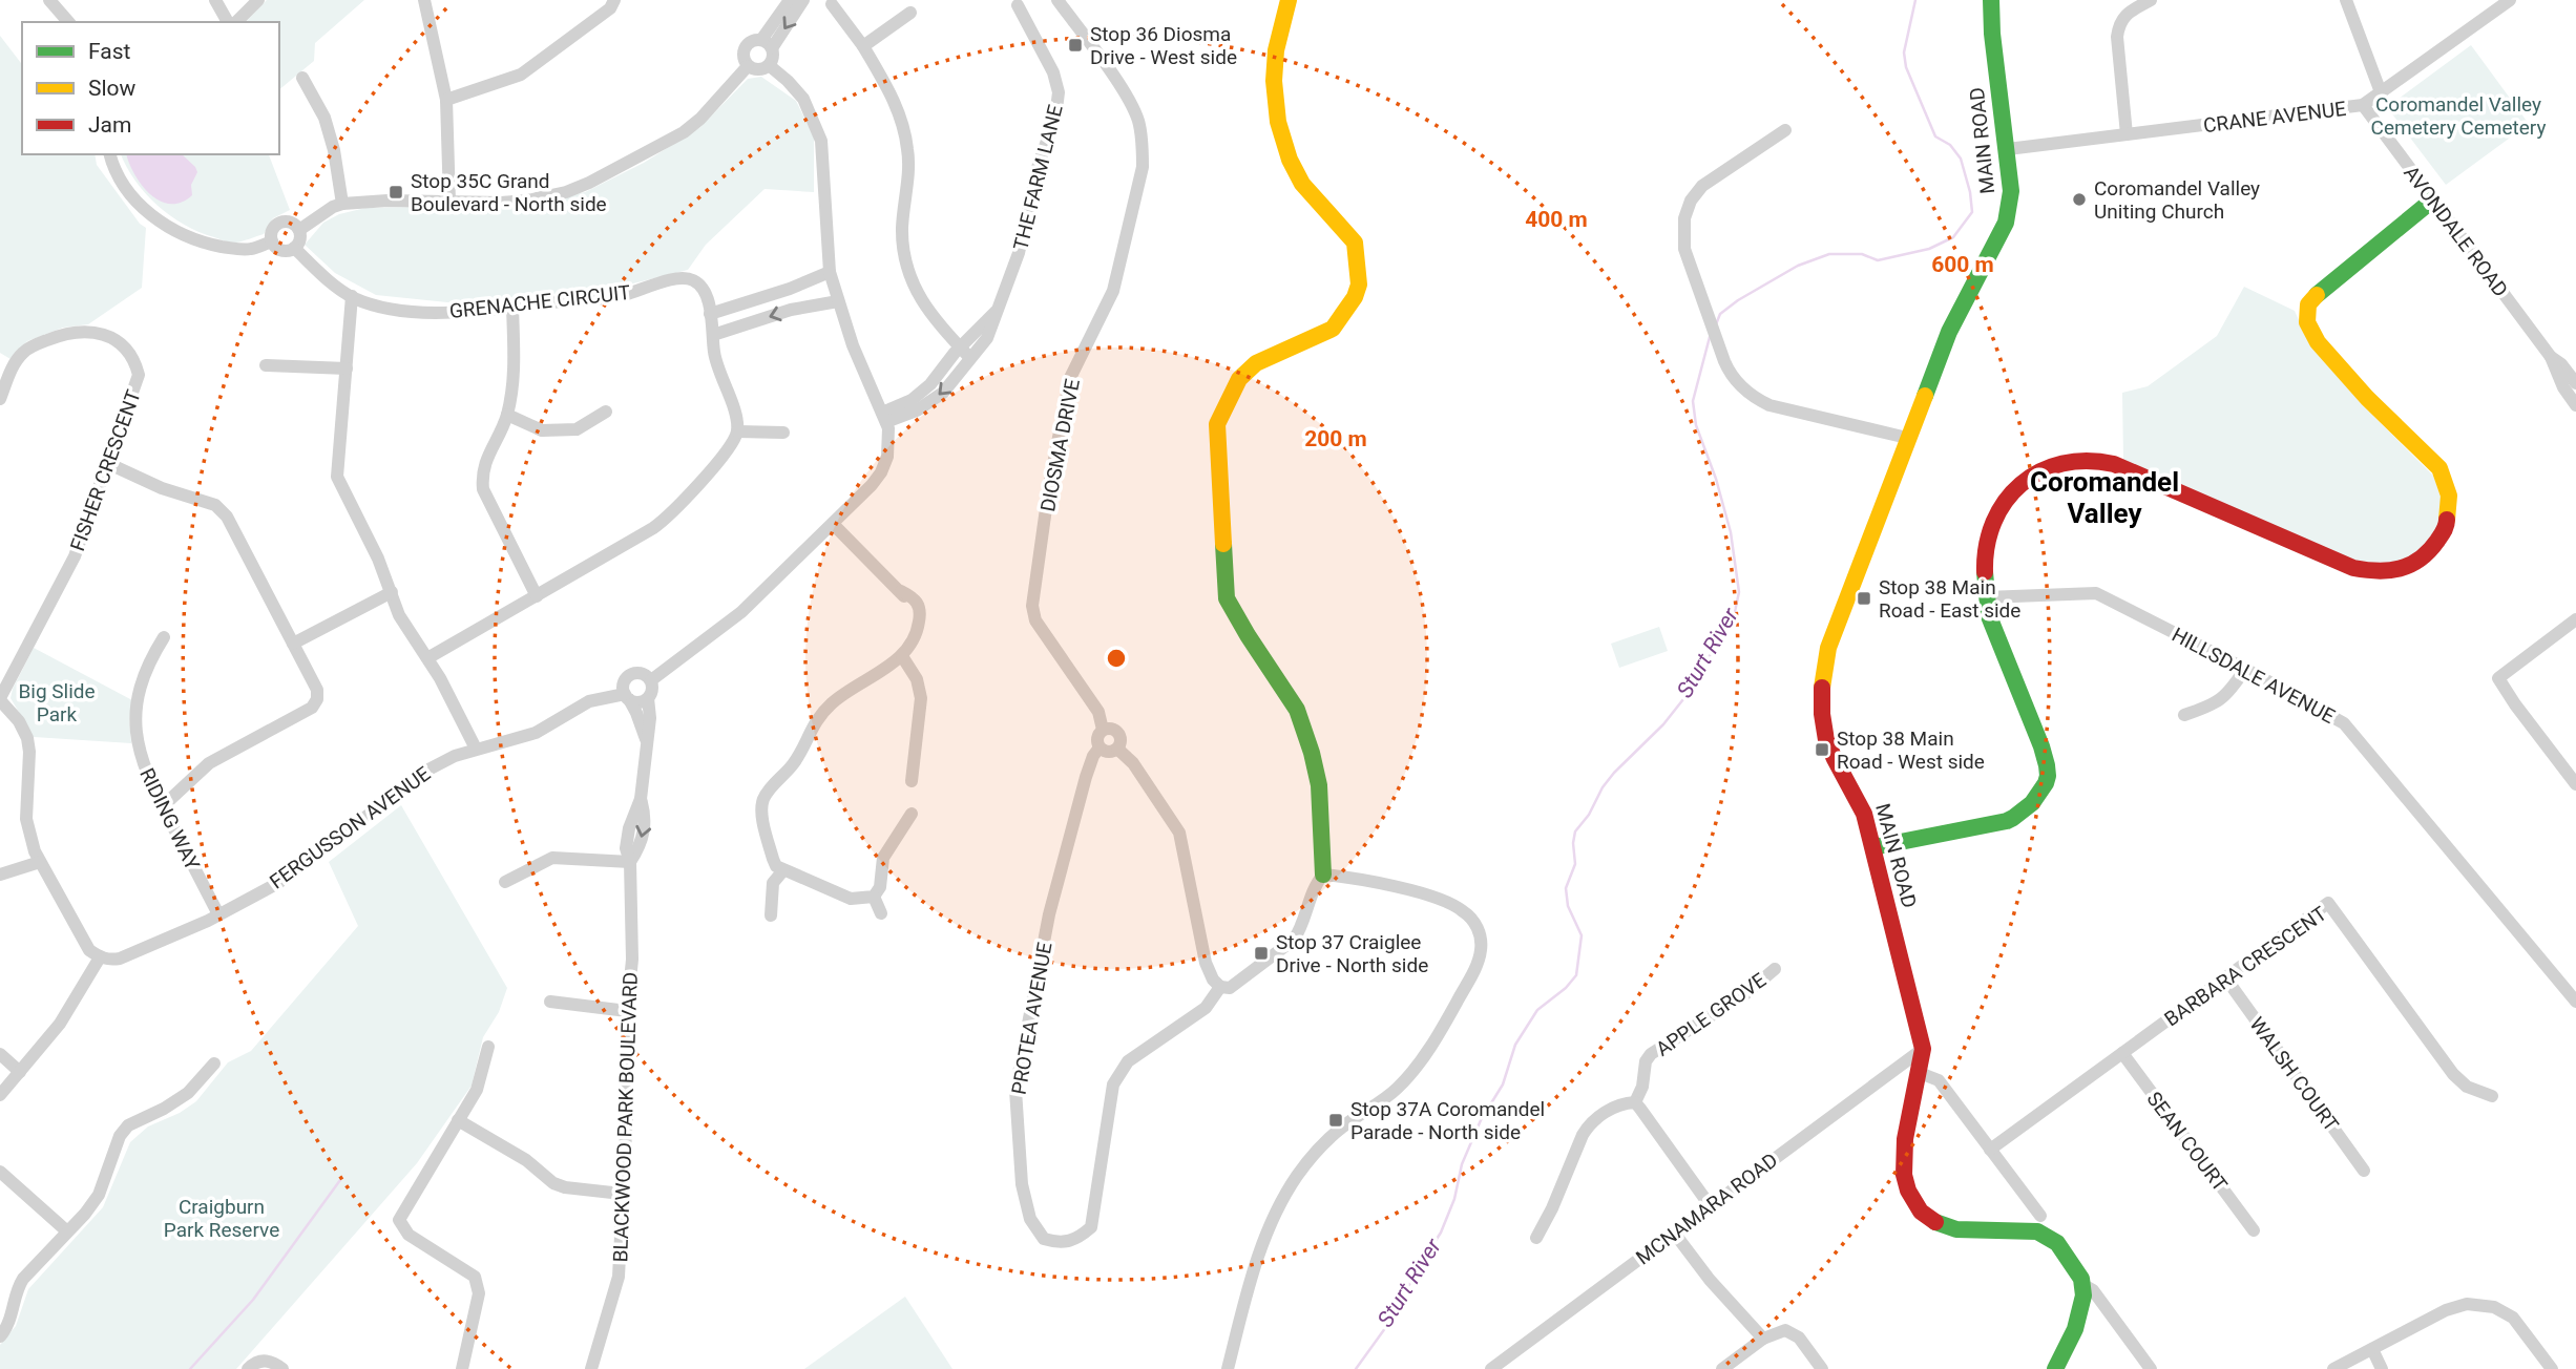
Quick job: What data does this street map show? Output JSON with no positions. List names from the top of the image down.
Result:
{
  "streets": {
    "street": [
      "CRANE AVENUE",
      "MAIN ROAD",
      "THE FARM LANE",
      "AVONDALE ROAD",
      "GRENACHE CIRCUIT",
      "DIOSMA DRIVE",
      "FISHER CRESCENT",
      "HILLSDALE AVENUE",
      "RIDING WAY",
      "FERGUSSON AVENUE",
      "BARBARA CRESCENT",
      "APPLE GROVE",
      "PROTEA AVENUE",
      "WALSH COURT",
      "BLACKWOOD PARK BOULEVARD",
      "SEAN COURT",
      "MCNAMARA ROAD"
    ]
  },
  "crossings": [
    ["CRANE AVENUE", "MAIN ROAD"],
    ["CRANE AVENUE", "AVONDALE ROAD"],
    ["MAIN ROAD", "MCNAMARA ROAD"],
    ["DIOSMA DRIVE", "PROTEA AVENUE"],
    ["RIDING WAY", "FERGUSSON AVENUE"],
    ["FERGUSSON AVENUE", "BLACKWOOD PARK BOULEVARD"],
    ["BARBARA CRESCENT", "WALSH COURT"],
    ["BARBARA CRESCENT", "SEAN COURT"]
  ],
  "districts": ["Coromandel Valley"],
  "water": ["Sturt River"],
  "parks": ["Coromandel Valley Cemetery Cemetery", "Big Slide Park", "Craigburn Park Reserve"],
  "places": {
    "transit": [
      "Stop 36 Diosma Drive - West side",
      "Stop 35C Grand Boulevard - North side",
      "Stop 38 Main Road - East side",
      "Stop 38 Main Road - West side",
      "Stop 37 Craiglee Drive - North side",
      "Stop 37A Coromandel Parade - North side"
    ],
    "other": ["Coromandel Valley Uniting Church"]
  },
  "legend": ["Fast", "Slow", "Jam"],
  "rings": ["400 m", "600 m", "200 m"]
}
